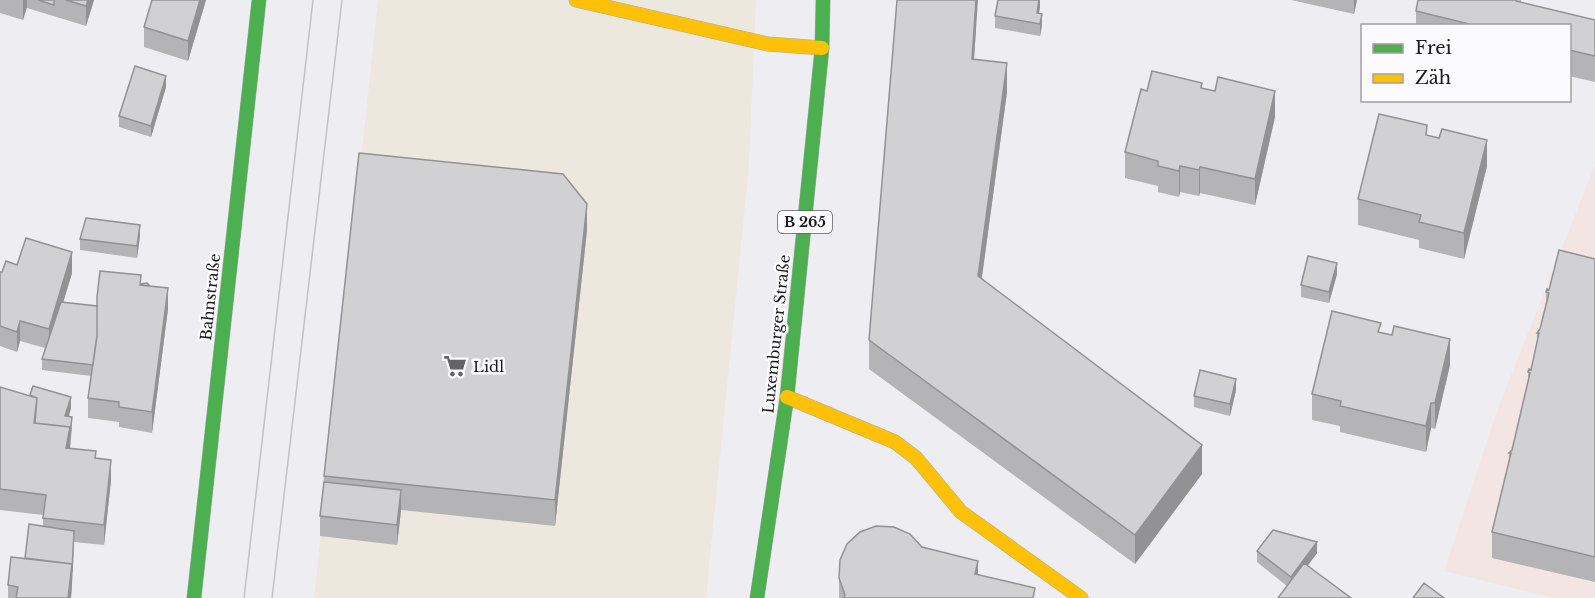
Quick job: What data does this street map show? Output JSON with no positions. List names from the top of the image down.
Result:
{
  "streets": {
    "street": ["B 265", "Bahnstraße", "Luxemburger Straße"]
  },
  "places": {
    "supermarket": ["Lidl"]
  },
  "legend": ["Frei", "Zäh"]
}
